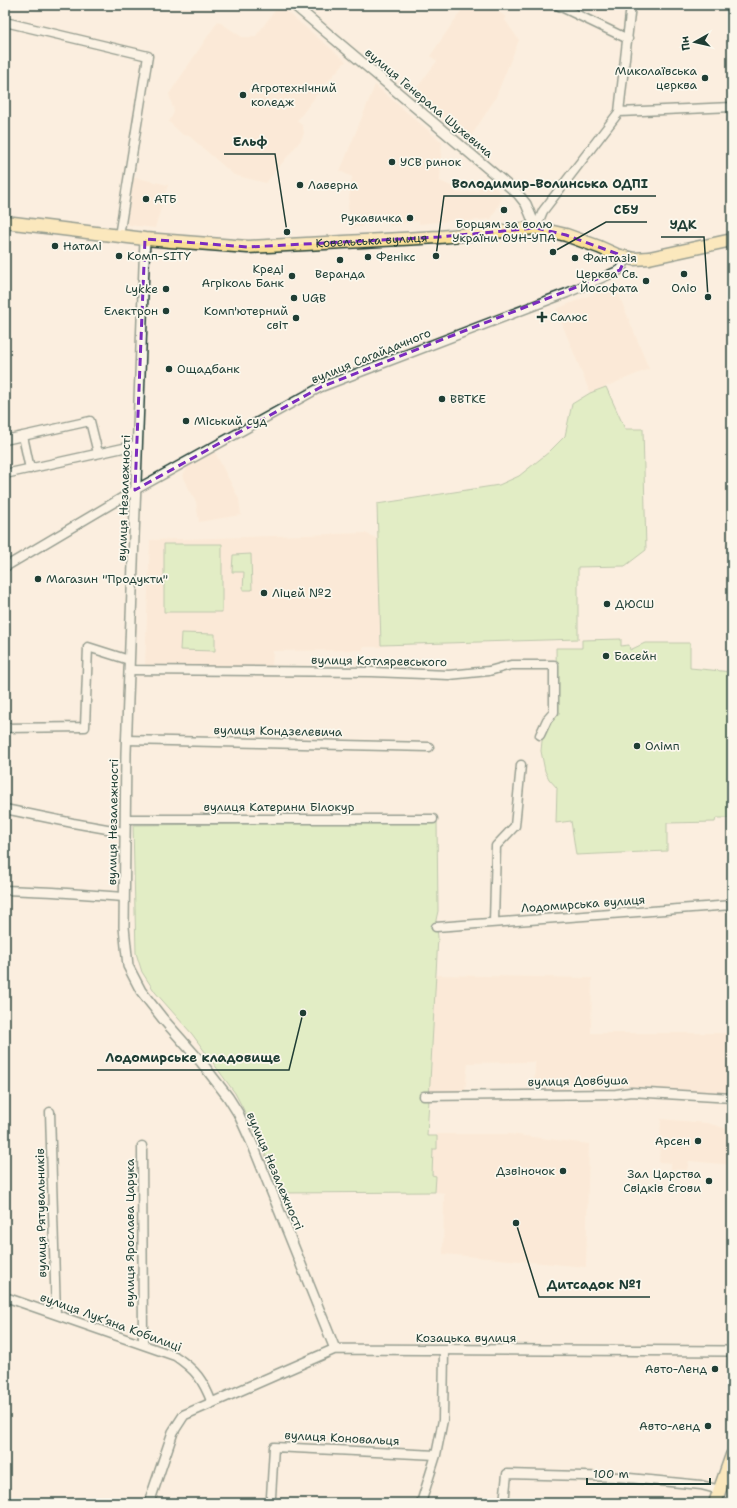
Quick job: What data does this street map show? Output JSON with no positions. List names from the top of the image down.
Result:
{
  "streets": {
    "main road": ["Ковельська вулиця"],
    "street": [
      "вулиця Генерала Шухевича",
      "вулиця Сагайдачного",
      "вулиця Незалежності",
      "вулиця Котляревського",
      "вулиця Кондзелевича",
      "вулиця Катерини Білокур",
      "Лодомирська вулиця",
      "вулиця Довбуша",
      "вулиця Рятувальників",
      "вулиця Ярослава Царука",
      "вулиця Лукʼяна Кобилиці",
      "Козацька вулиця",
      "вулиця Коновальця"
    ]
  },
  "crossings": [
    ["вулиця Генерала Шухевича", "Ковельська вулиця"],
    ["Ковельська вулиця", "вулиця Сагайдачного"],
    ["Ковельська вулиця", "вулиця Незалежності"],
    ["вулиця Сагайдачного", "вулиця Незалежності"],
    ["вулиця Незалежності", "вулиця Котляревського"],
    ["вулиця Незалежності", "вулиця Кондзелевича"],
    ["вулиця Незалежності", "вулиця Катерини Білокур"],
    ["вулиця Незалежності", "Козацька вулиця"],
    ["вулиця Рятувальників", "вулиця Лукʼяна Кобилиці"],
    ["вулиця Ярослава Царука", "вулиця Лукʼяна Кобилиці"],
    ["вулиця Лукʼяна Кобилиці", "Козацька вулиця"]
  ],
  "places": {
    "other": [
      "Миколаївська церква",
      "Агротехнічний коледж",
      "УСВ ринок",
      "Лаверна",
      "АТБ",
      "Борцям за волю України ОУН-УПА",
      "Рукавичка",
      "Ельф",
      "Наталі",
      "СБУ",
      "Комп-SITY",
      "Володимир-Волинська ОДПІ",
      "Фенікс",
      "Фантазія",
      "Веранда",
      "Оліо",
      "Креді Агріколь Банк",
      "Церква Св. Йософата",
      "Lykke",
      "УДК",
      "UGB",
      "Електрон",
      "Комп'ютерний світ",
      "Ощадбанк",
      "ВВТКЕ",
      "Міський суд",
      "Магазин \"Продукти\"",
      "Ліцей №2",
      "ДЮСШ",
      "Басейн",
      "Олімп",
      "Лодомирське кладовище",
      "Арсен",
      "Дзвіночок",
      "Зал Царства Свідків Єгови",
      "Дитсадок №1",
      "Авто-Ленд",
      "Авто-ленд"
    ],
    "health": ["Салюс"]
  },
  "scale_bar": "100 m",
  "north": "left"
}
